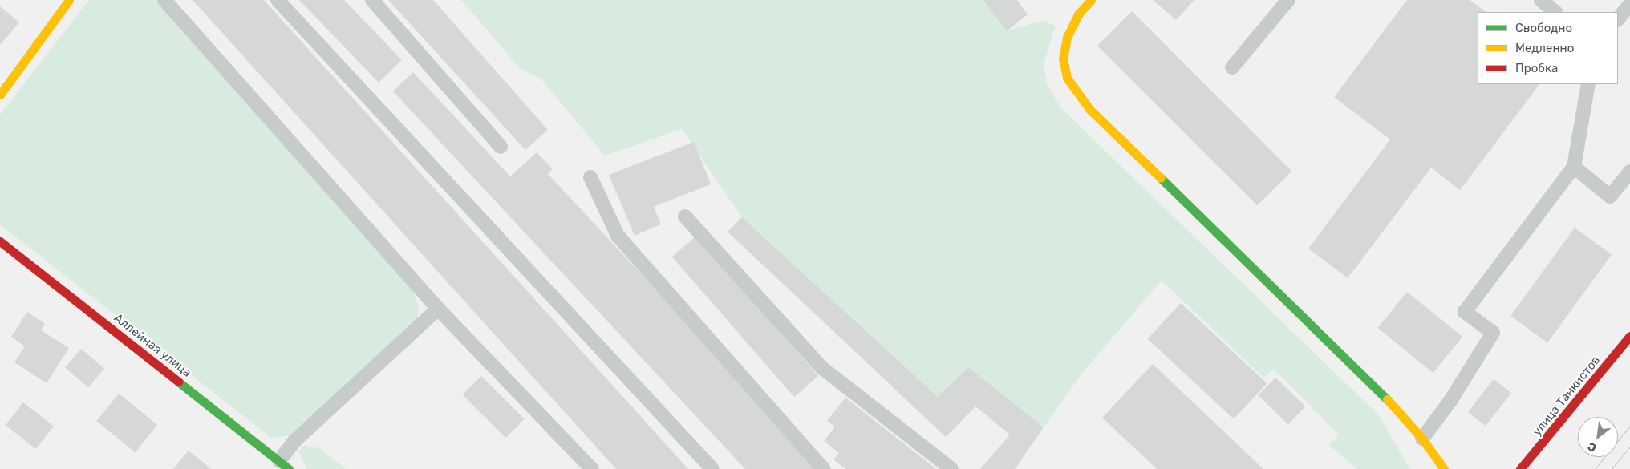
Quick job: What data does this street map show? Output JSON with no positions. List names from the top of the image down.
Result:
{
  "streets": {
    "main road": ["Аллейная улица", "улица Танкистов"]
  },
  "legend": ["Свободно", "Медленно", "Пробка"],
  "north": "bottom left"
}
